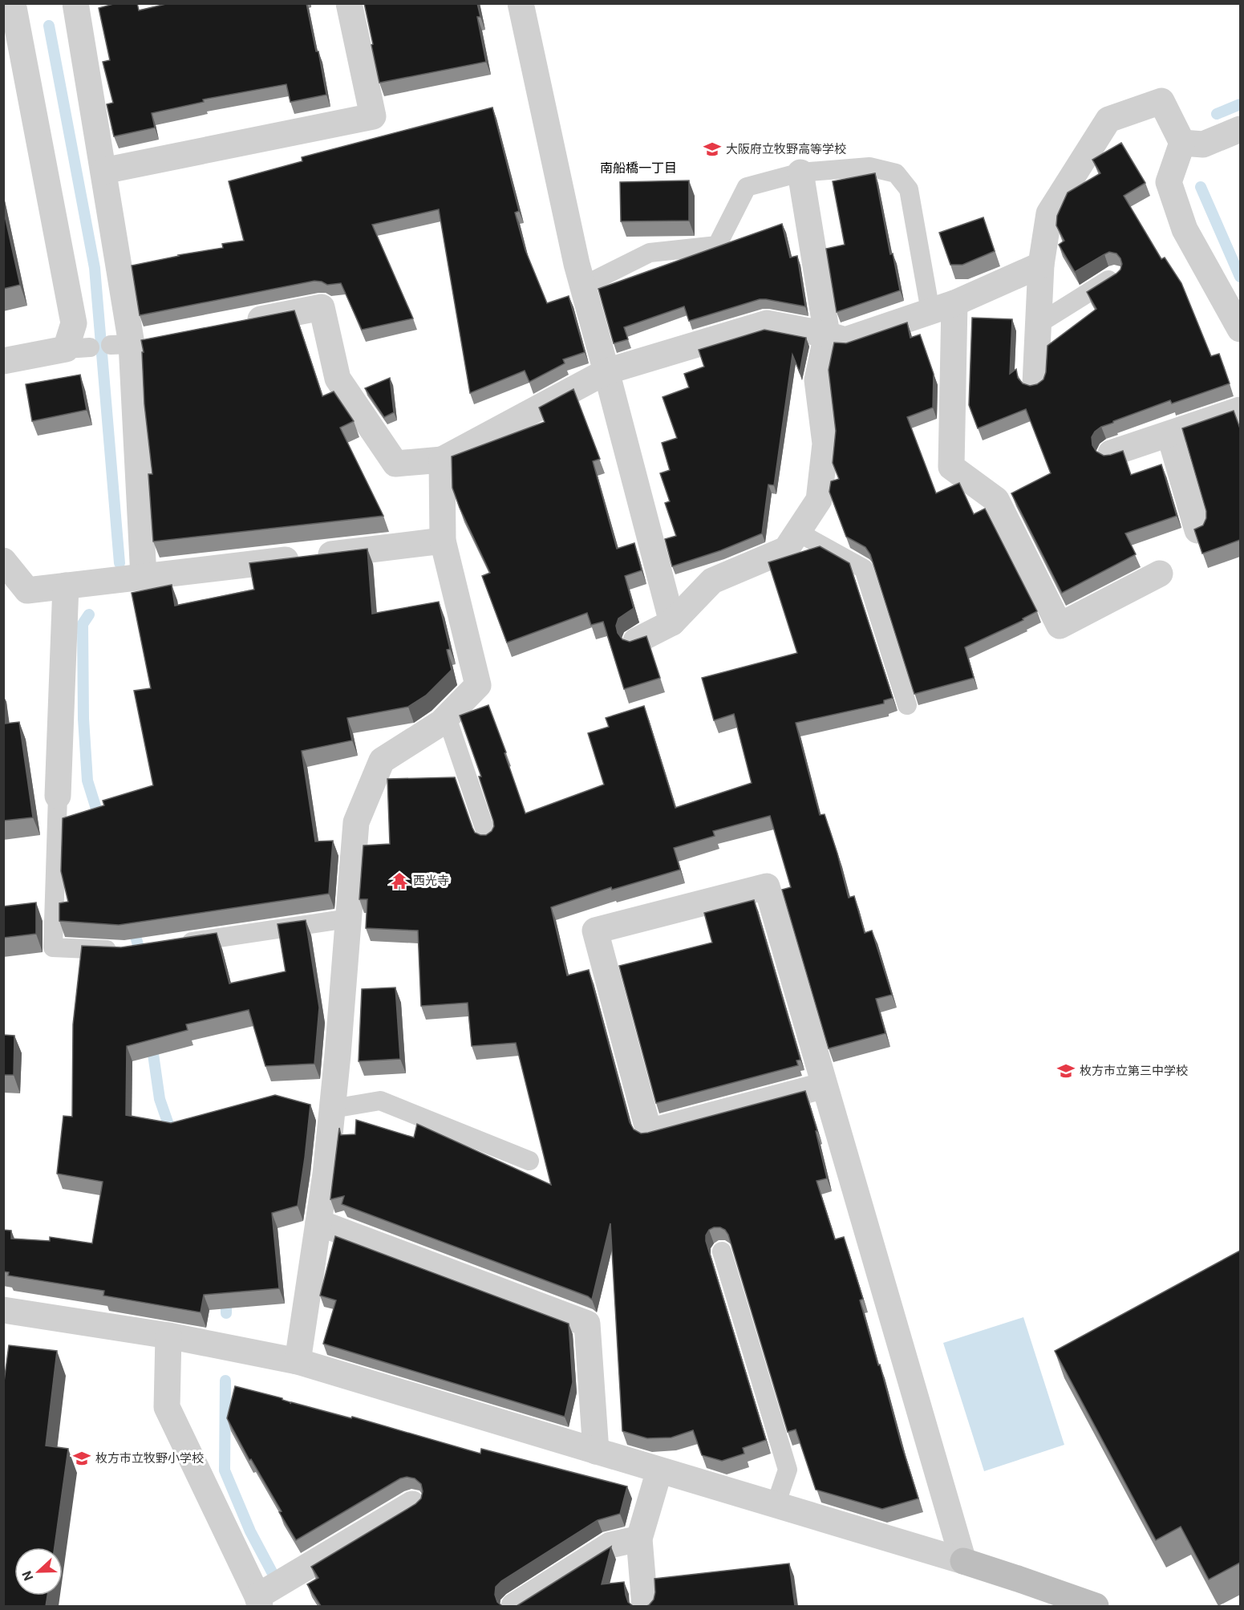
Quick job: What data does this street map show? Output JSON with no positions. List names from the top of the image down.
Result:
{
  "districts": ["南船橋一丁目"],
  "places": {
    "school or university": ["大阪府立牧野高等学校", "枚方市立第三中学校", "枚方市立牧野小学校"],
    "temple": ["西光寺"]
  },
  "north": "left"
}
